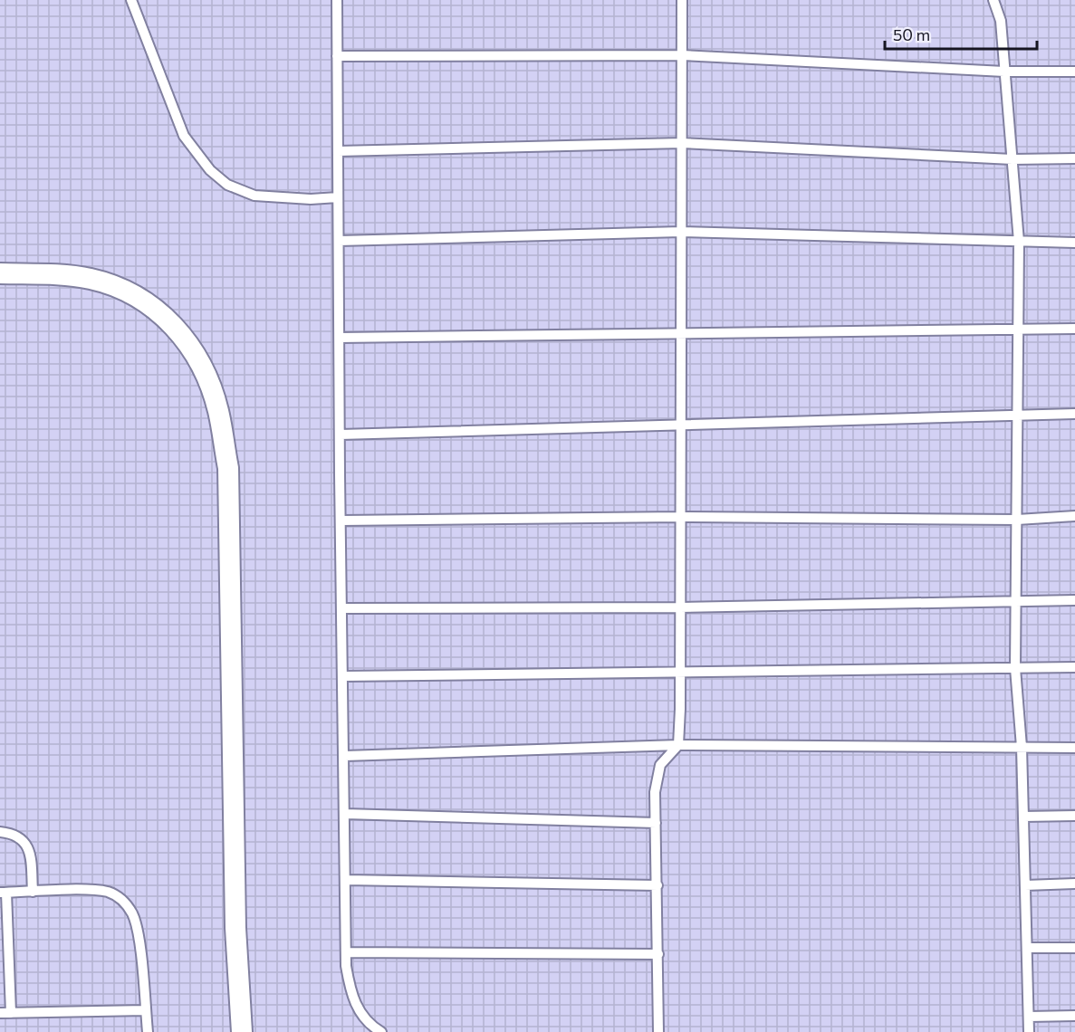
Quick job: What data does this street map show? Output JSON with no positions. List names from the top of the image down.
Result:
{
  "scale_bar": "50 m"
}
